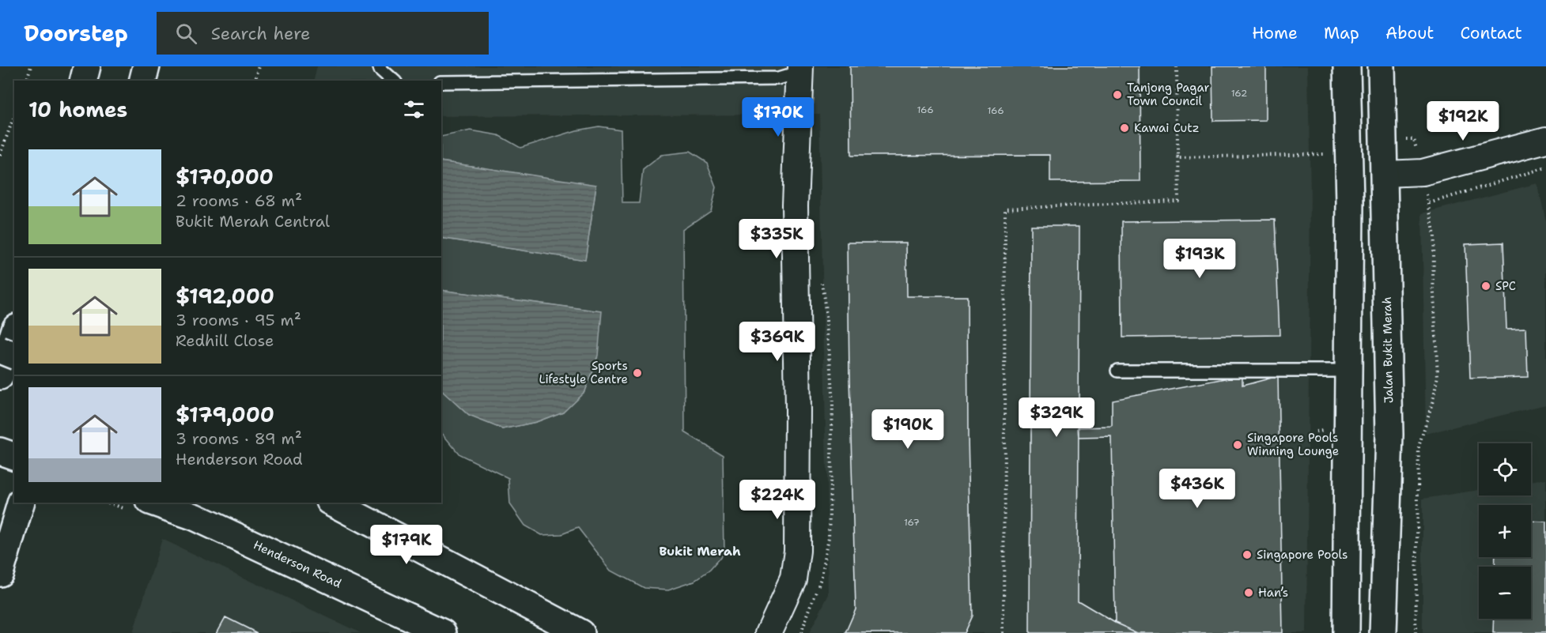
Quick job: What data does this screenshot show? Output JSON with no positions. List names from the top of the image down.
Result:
{
  "streets": {
    "main road": ["Jalan Bukit Merah", "Henderson Road"]
  },
  "districts": ["Bukit Merah"],
  "places": [
    "Tanjong Pagar Town Council",
    "Kawai Cutz",
    "SPC",
    "Sports Lifestyle Centre",
    "Singapore Pools Winning Lounge",
    "Singapore Pools",
    "Han’s"
  ],
  "house_numbers": [
    "162",
    "166",
    "166",
    "167"
  ],
  "page": {
    "header": "Doorstep",
    "search": "Search here",
    "nav": [
      "Home",
      "Map",
      "About",
      "Contact"
    ],
    "heading": "10 homes",
    "price": [
      "$170K",
      "$192K",
      "$335K",
      "$193K",
      "$369K",
      "$329K",
      "$190K",
      "$436K",
      "$224K",
      "$179K"
    ],
    "list": [
      {
        "name": "$170,000",
        "note": "2 rooms · 68 m² · Bukit Merah Central"
      },
      {
        "name": "$192,000",
        "note": "3 rooms · 95 m² · Redhill Close"
      },
      {
        "name": "$179,000",
        "note": "3 rooms · 89 m² · Henderson Road"
      }
    ],
    "map_buttons": ["+", "−"]
  }
}
